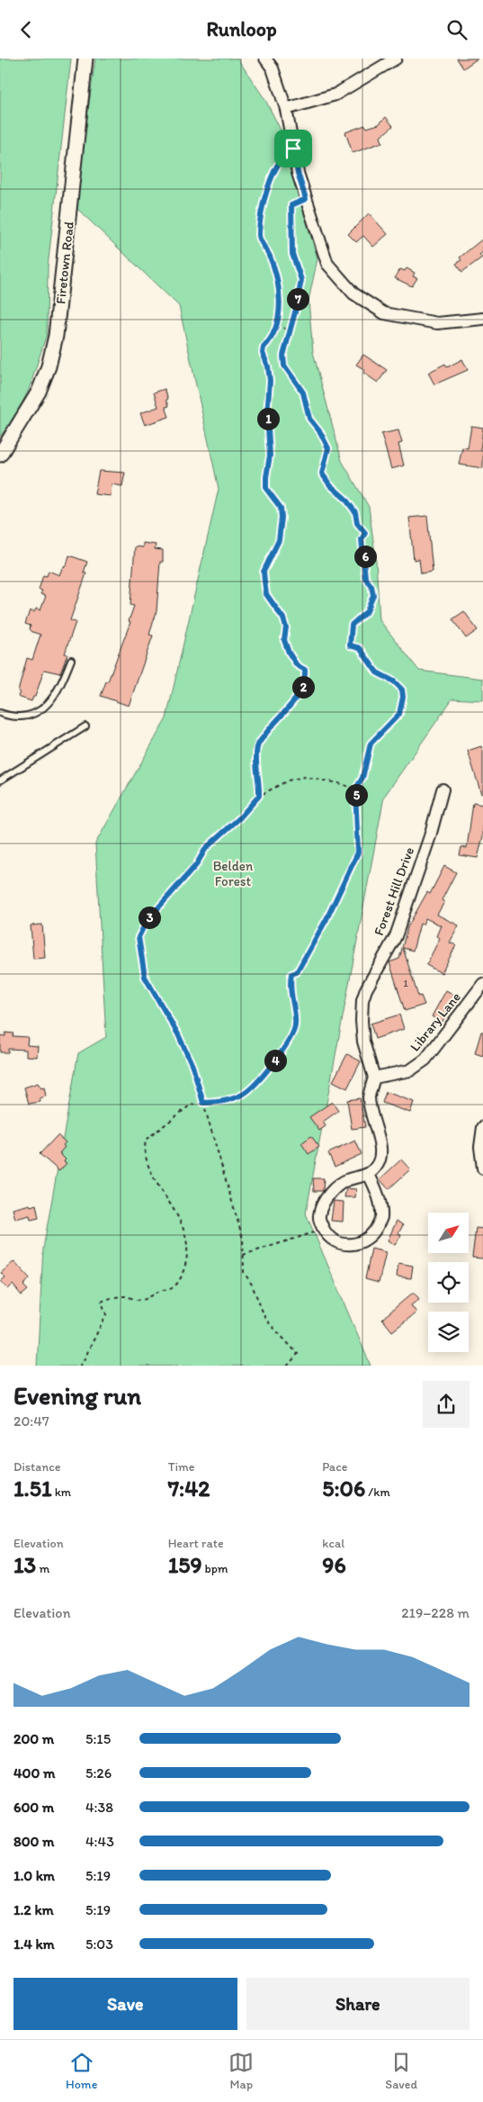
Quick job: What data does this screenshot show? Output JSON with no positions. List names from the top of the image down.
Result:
{
  "streets": {
    "street": ["Firetown Road", "Forest Hill Drive", "Library Lane"]
  },
  "crossings": [
    ["Forest Hill Drive", "Library Lane"]
  ],
  "parks": ["Belden Forest"],
  "house_numbers": ["1"],
  "north": "top right",
  "page": {
    "header": "Runloop",
    "pins": [
      "7",
      "1",
      "6",
      "2",
      "5",
      "3",
      "4"
    ],
    "heading": ["Evening run", "20:47"],
    "stats": [
      ["Distance", "1.51 km"],
      ["Time", "7:42"],
      ["Pace", "5:06 /km"],
      ["Elevation", "13 m"],
      ["Heart rate", "159 bpm"],
      ["kcal", "96"]
    ],
    "chart": ["Elevation", "219–228 m"],
    "list": [
      {
        "name": "200 m",
        "note": "5:15"
      },
      {
        "name": "400 m",
        "note": "5:26"
      },
      {
        "name": "600 m",
        "note": "4:38"
      },
      {
        "name": "800 m",
        "note": "4:43"
      },
      {
        "name": "1.0 km",
        "note": "5:19"
      },
      {
        "name": "1.2 km",
        "note": "5:19"
      },
      {
        "name": "1.4 km",
        "note": "5:03"
      }
    ],
    "buttons": ["Save", "Share"],
    "tabs": ["Home", "Map", "Saved"]
  }
}
